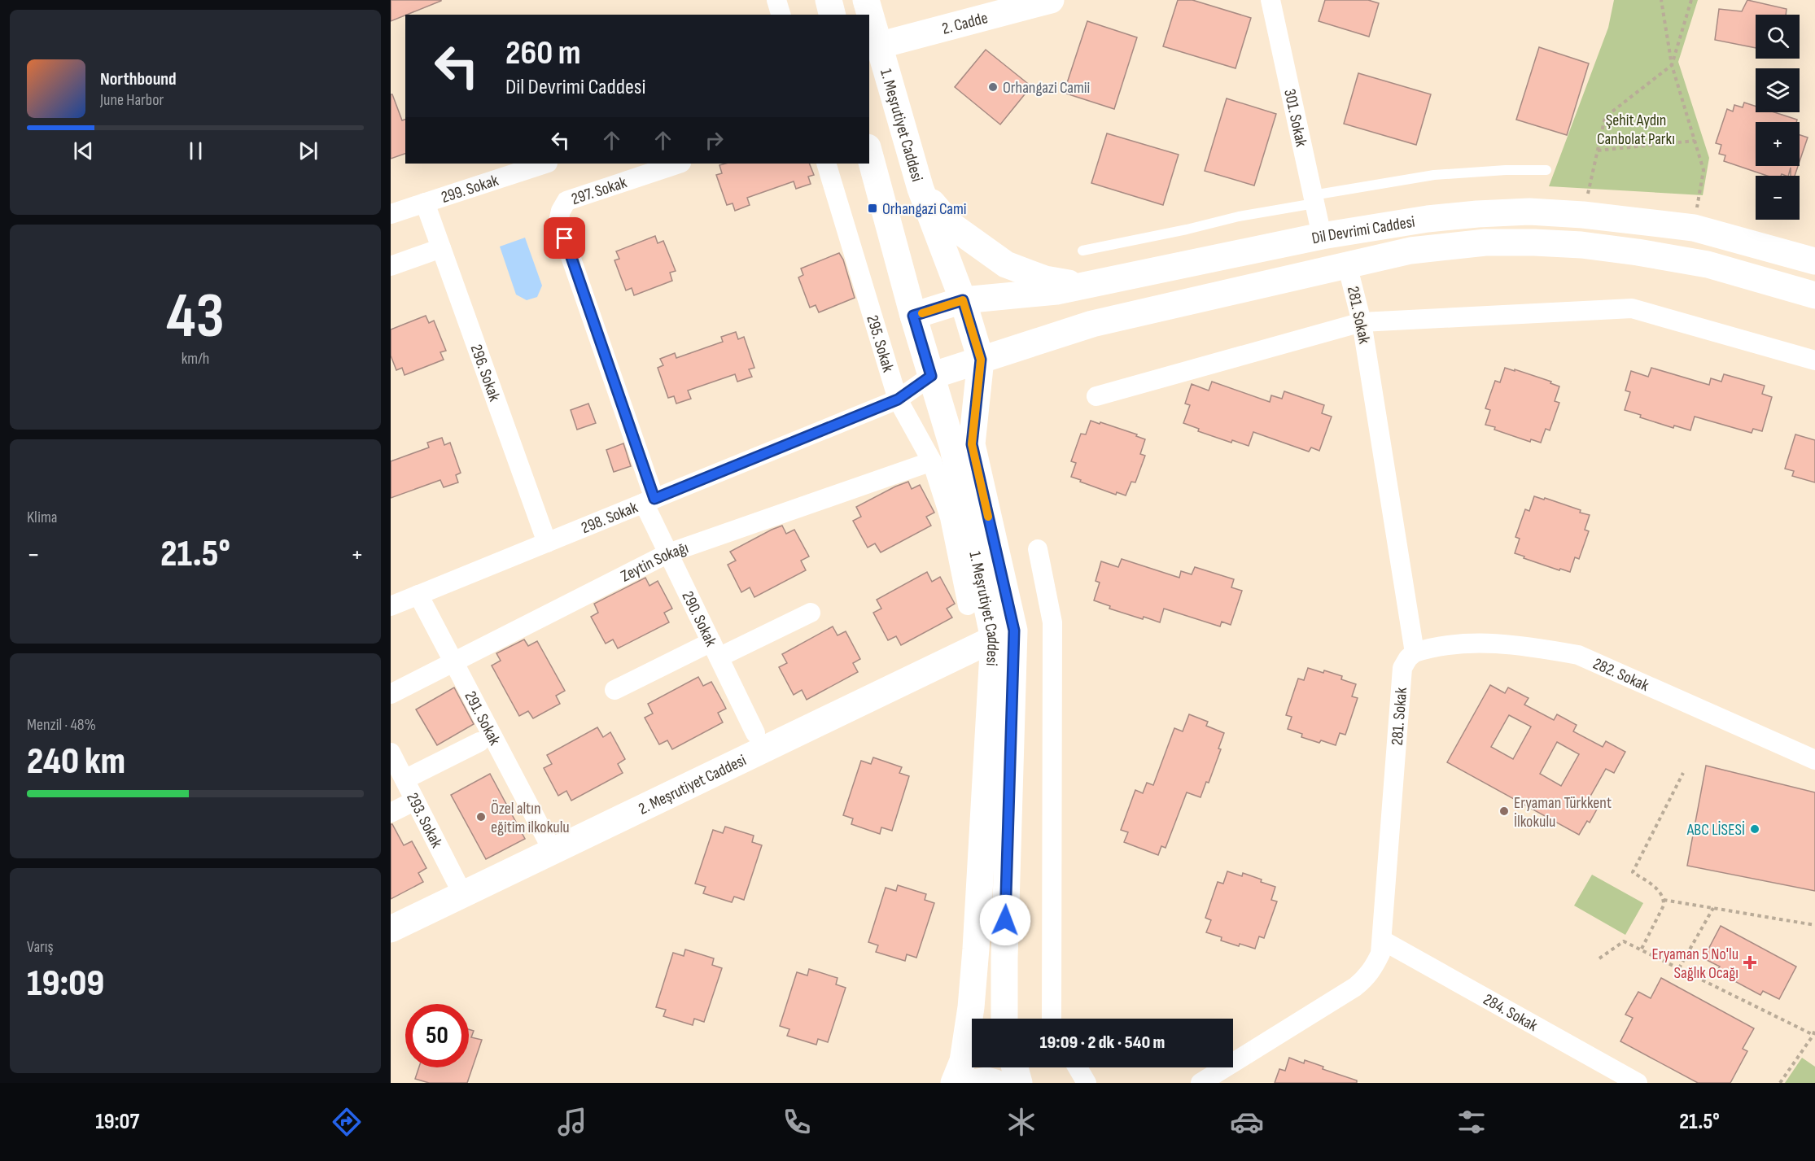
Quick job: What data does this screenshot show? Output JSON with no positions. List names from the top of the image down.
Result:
{
  "streets": {
    "main road": [
      "2. Cadde",
      "1. Meşrutiyet Caddesi",
      "Dil Devrimi Caddesi",
      "2. Meşrutiyet Caddesi"
    ],
    "street": [
      "301. Sokak",
      "299. Sokak",
      "297. Sokak",
      "281. Sokak",
      "295. Sokak",
      "296. Sokak",
      "298. Sokak",
      "Zeytin Sokağı",
      "290. Sokak",
      "282. Sokak",
      "291. Sokak",
      "293. Sokak",
      "284. Sokak"
    ]
  },
  "crossings": [
    ["2. Cadde", "1. Meşrutiyet Caddesi"],
    ["301. Sokak", "Dil Devrimi Caddesi"],
    ["1. Meşrutiyet Caddesi", "Dil Devrimi Caddesi"],
    ["1. Meşrutiyet Caddesi", "298. Sokak"],
    ["1. Meşrutiyet Caddesi", "2. Meşrutiyet Caddesi"],
    ["299. Sokak", "296. Sokak"],
    ["297. Sokak", "298. Sokak"],
    ["297. Sokak", "290. Sokak"],
    ["Dil Devrimi Caddesi", "281. Sokak"],
    ["Dil Devrimi Caddesi", "298. Sokak"],
    ["281. Sokak", "282. Sokak"],
    ["281. Sokak", "284. Sokak"],
    ["295. Sokak", "298. Sokak"],
    ["295. Sokak", "Zeytin Sokağı"],
    ["296. Sokak", "298. Sokak"],
    ["298. Sokak", "290. Sokak"],
    ["298. Sokak", "291. Sokak"],
    ["Zeytin Sokağı", "290. Sokak"],
    ["Zeytin Sokağı", "291. Sokak"]
  ],
  "parks": ["Şehit Aydın Canbolat Parkı"],
  "places": {
    "other": [
      "Orhangazi Camii",
      "Eryaman Türkkent İlkokulu",
      "Özel altın eğitim ilkokulu",
      "ABC LİSESİ"
    ],
    "transit": ["Orhangazi Cami"],
    "health": ["Eryaman 5 No'lu Sağlık Ocağı"]
  },
  "page": {
    "map_buttons": ["+", "−"],
    "turn": ["260 m", "Dil Devrimi Caddesi"],
    "song": ["Northbound", "June Harbor"],
    "tile": [
      ["43", "km/h"],
      "Klima",
      ["Menzil · 48%", "240 km"],
      ["Varış", "19:09"]
    ],
    "heat": ["−", "21.5°", "+"],
    "limit": "50",
    "trip": "19:09 · 2 dk · 540 m",
    "tabs": ["19:07", "21.5°"]
  }
}
